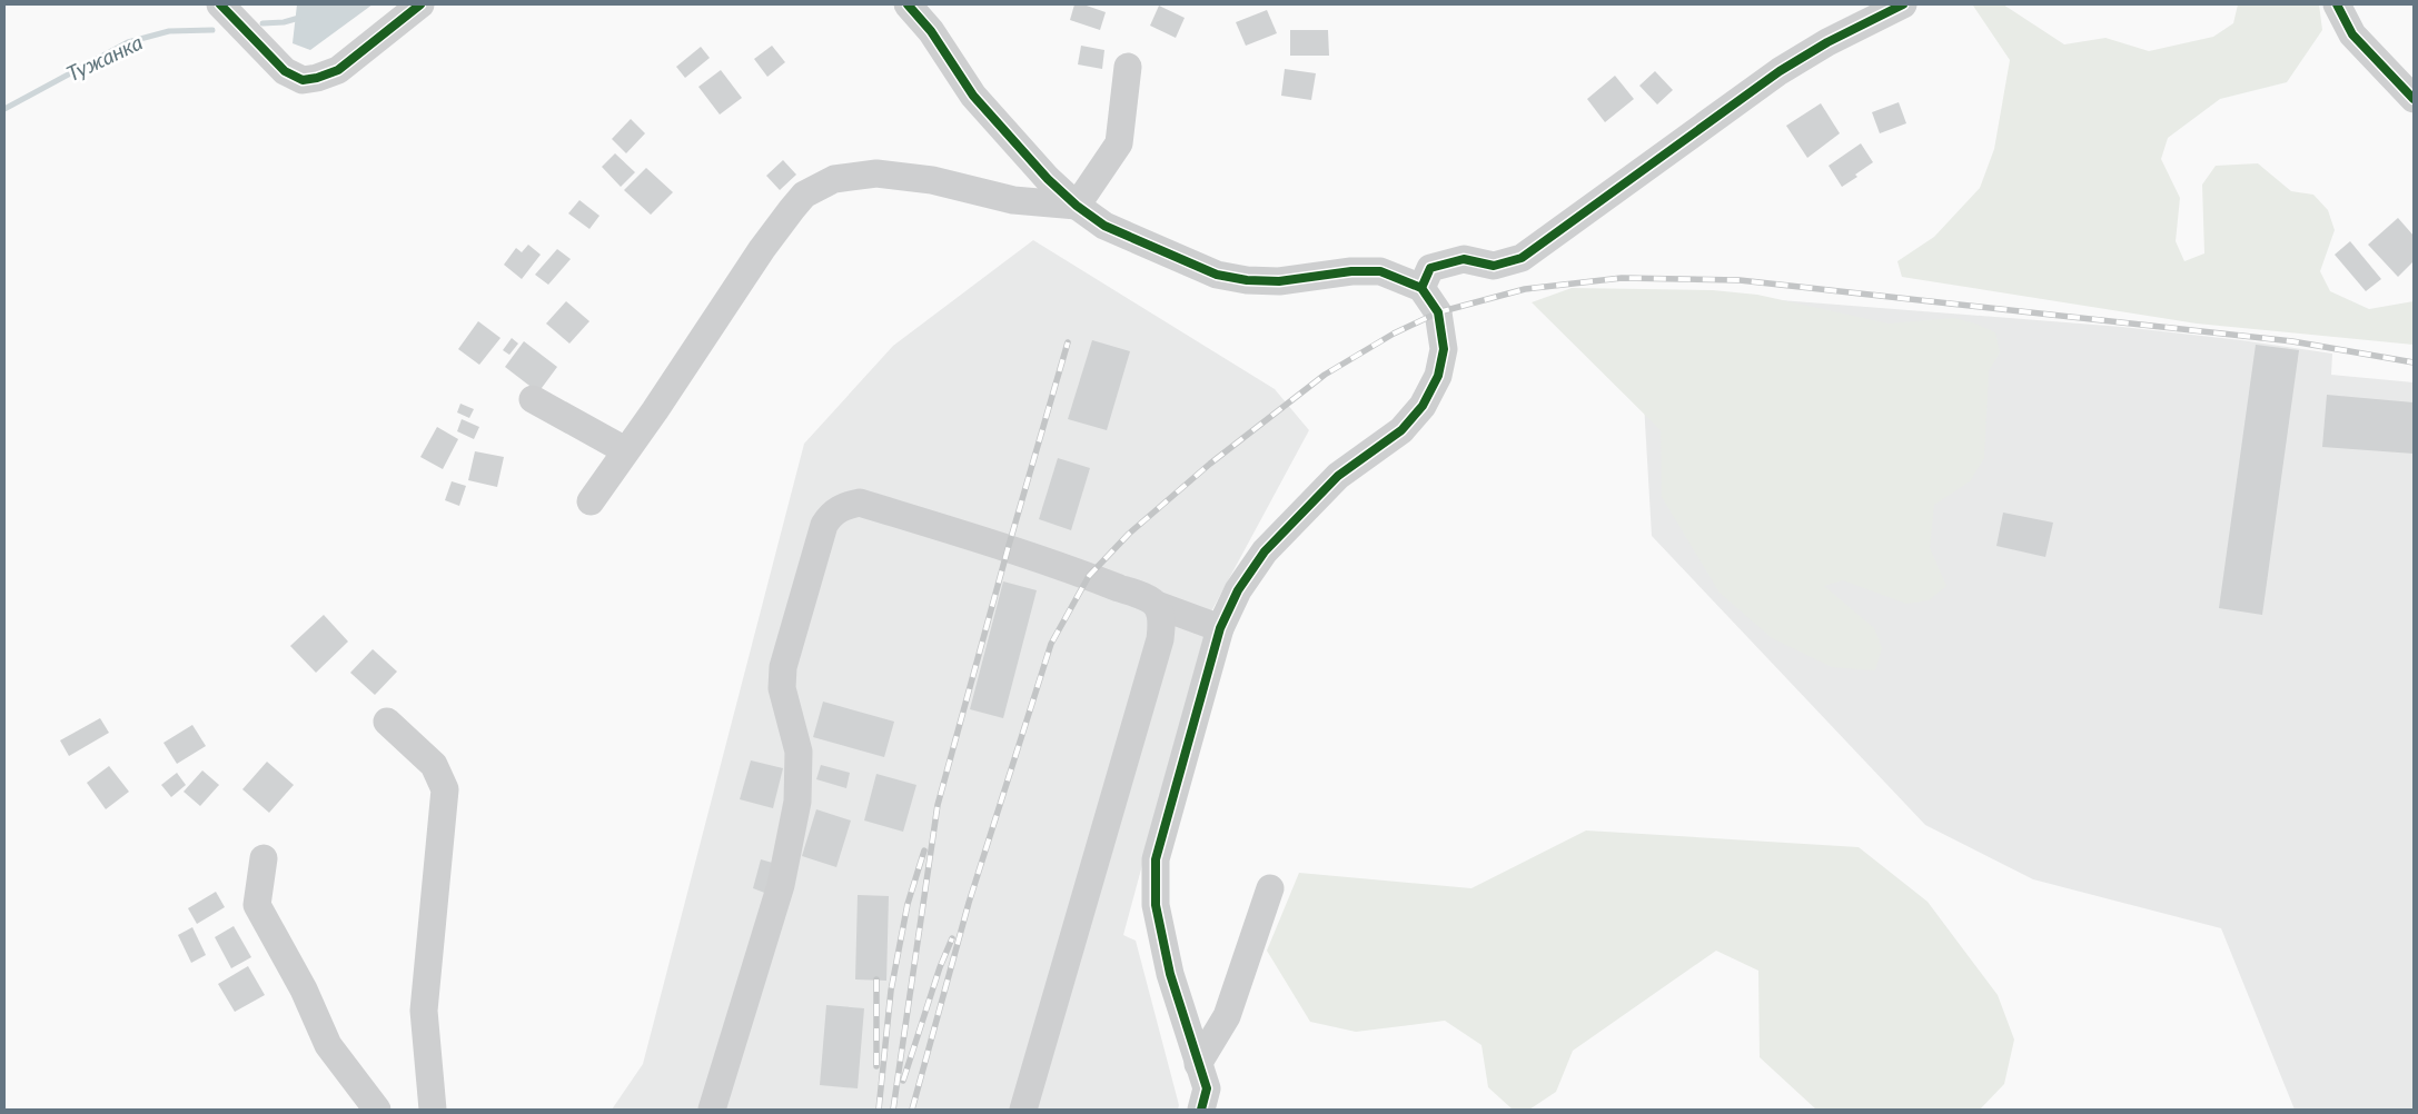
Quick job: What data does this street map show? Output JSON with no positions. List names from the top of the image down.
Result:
{
  "water": ["Тужанка"]
}
